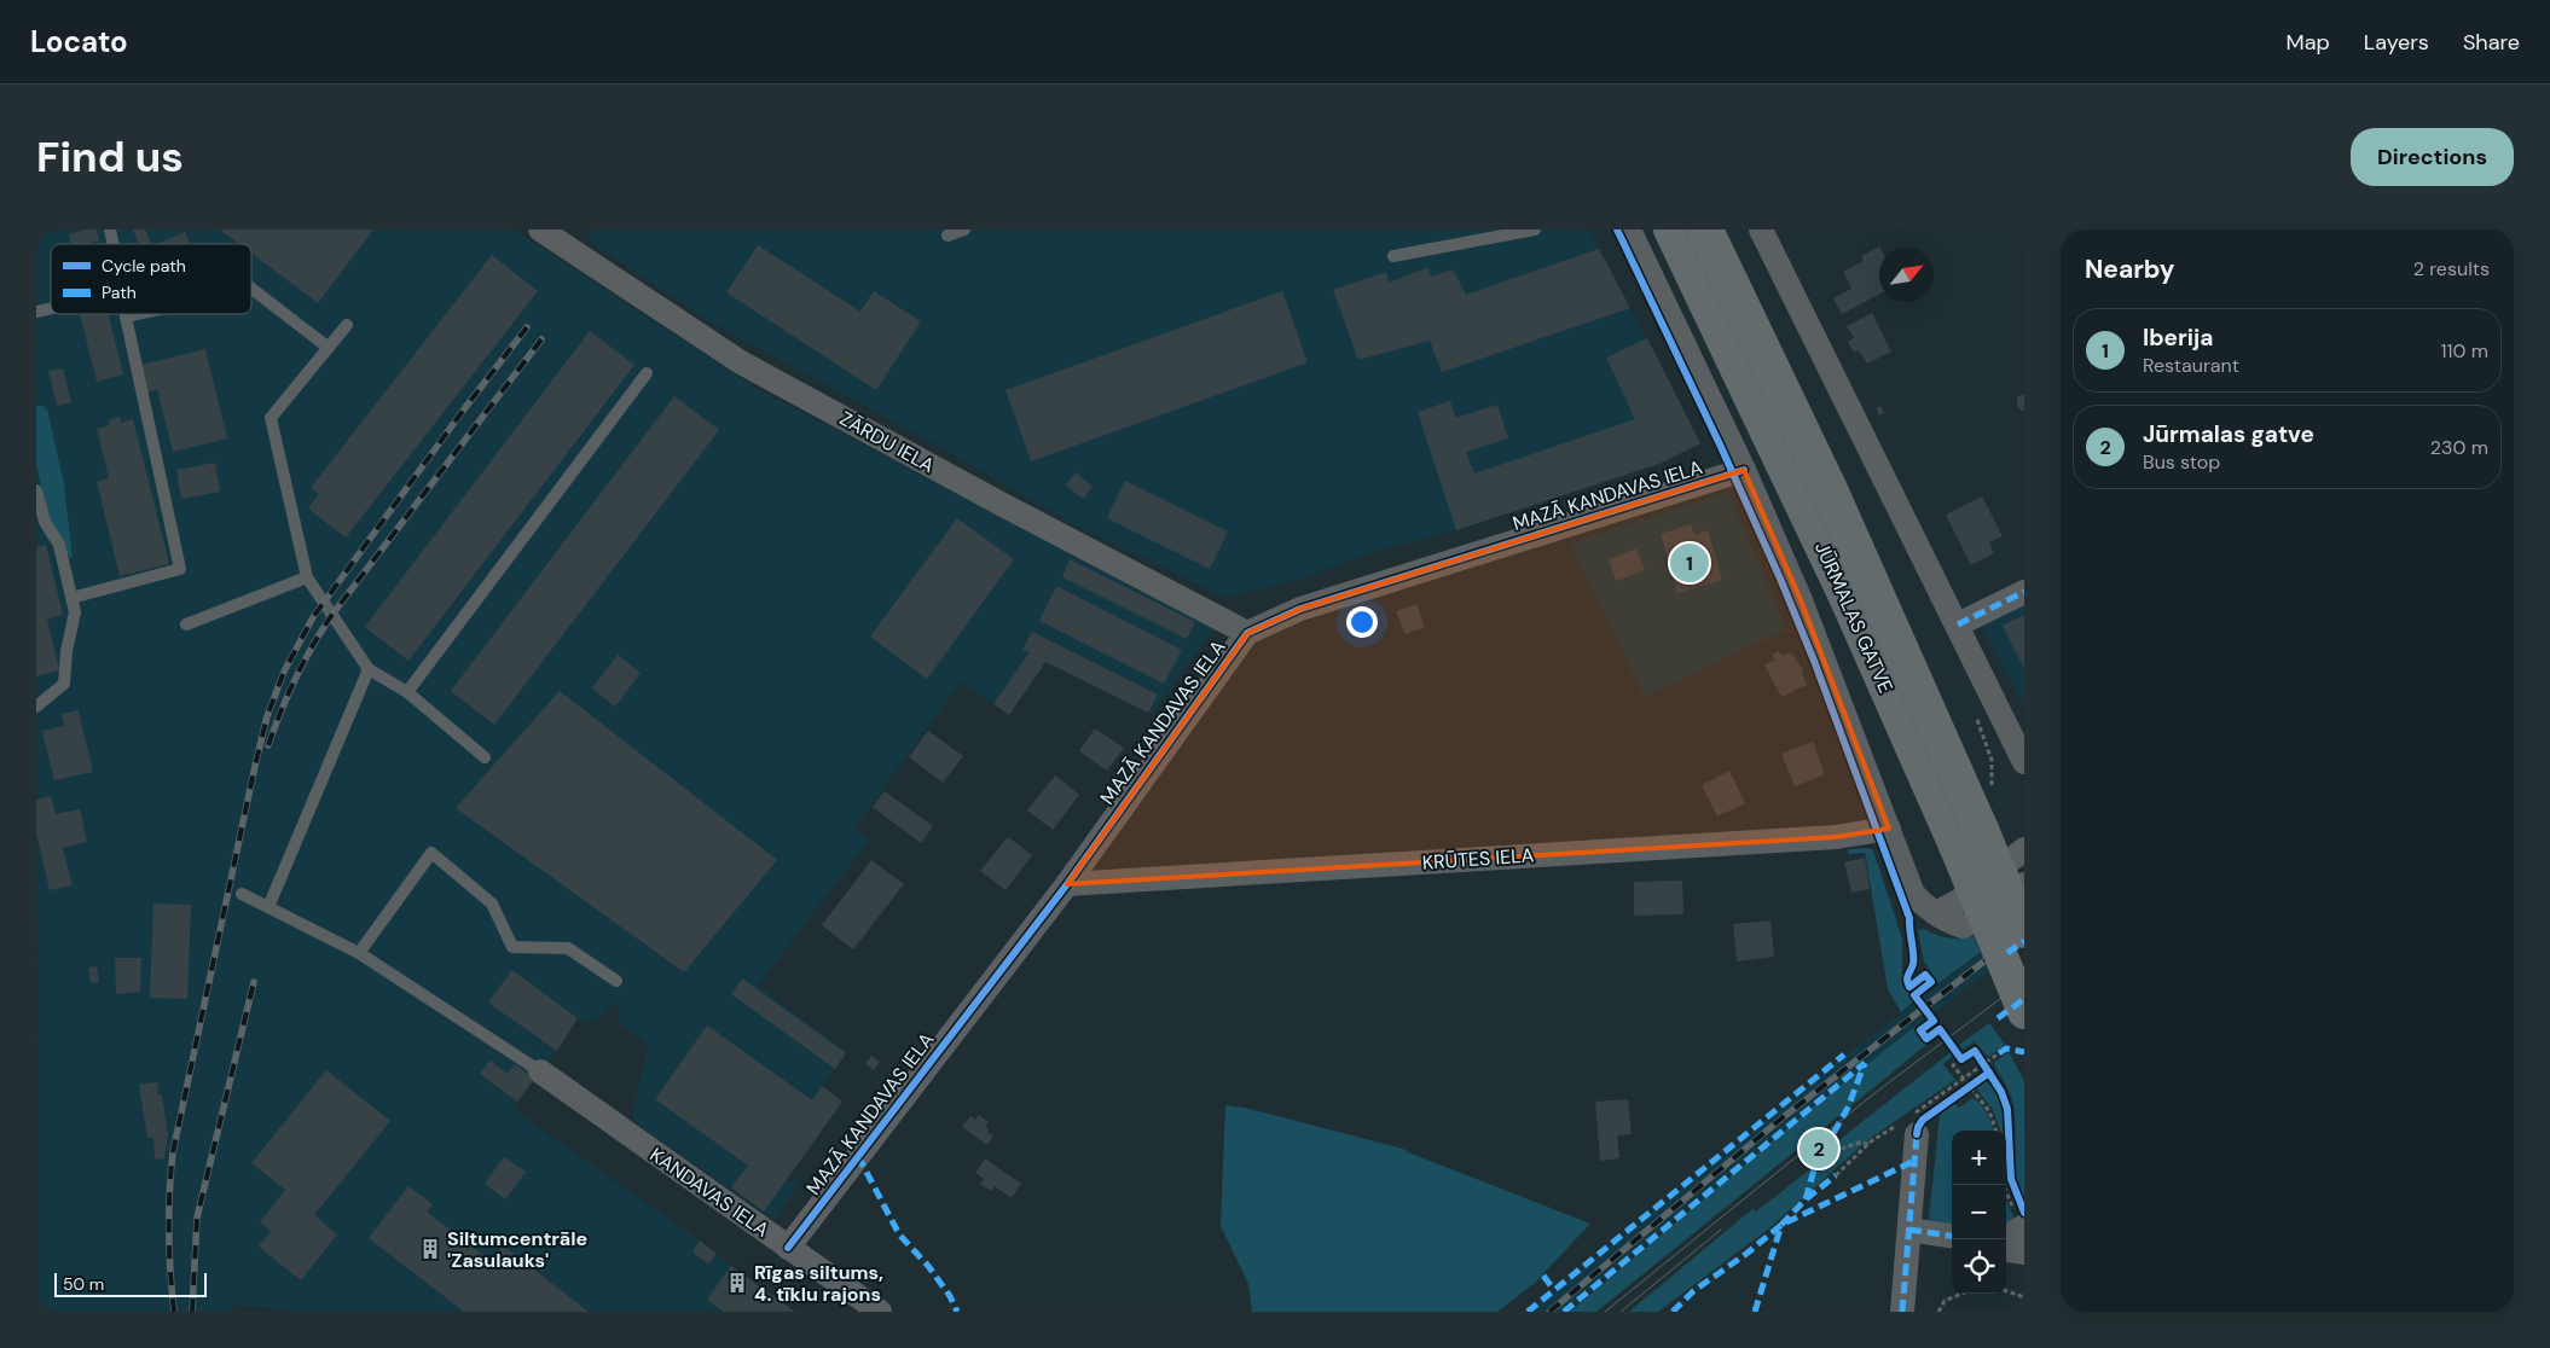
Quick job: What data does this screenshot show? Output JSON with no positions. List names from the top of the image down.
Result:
{
  "streets": {
    "main road": ["JŪRMALAS GATVE"],
    "street": [
      "ZĀRDU IELA",
      "MAZĀ KANDAVAS IELA",
      "KRŪTES IELA",
      "KANDAVAS IELA"
    ]
  },
  "crossings": [
    ["ZĀRDU IELA", "MAZĀ KANDAVAS IELA"],
    ["MAZĀ KANDAVAS IELA", "KRŪTES IELA"],
    ["MAZĀ KANDAVAS IELA", "KANDAVAS IELA"]
  ],
  "places": {
    "building": ["Siltumcentrāle 'Zasulauks'", "Rīgas siltums, 4. tīklu rajons"]
  },
  "legend": ["Cycle path", "Path"],
  "scale_bar": "50 m",
  "north": "top right",
  "page": {
    "header": "Locato",
    "nav": ["Map", "Layers", "Share"],
    "buttons": "Directions",
    "title": "Find us",
    "heading": ["Nearby", "2 results"],
    "list": [
      {
        "mark": "1",
        "name": "Iberija",
        "note": "Restaurant",
        "value": "110 m"
      },
      {
        "mark": "2",
        "name": "Jūrmalas gatve",
        "note": "Bus stop",
        "value": "230 m"
      }
    ],
    "pins": ["1", "2"],
    "map_buttons": ["+", "−"],
    "scale": "50 m"
  }
}
